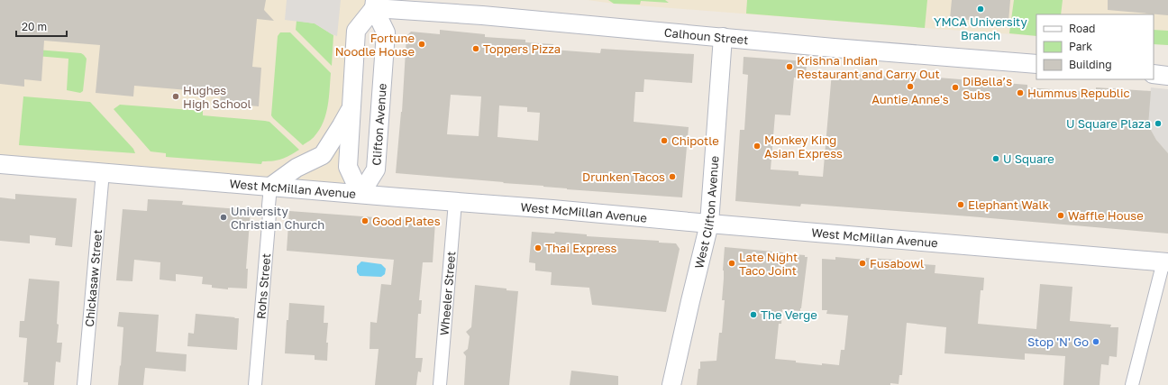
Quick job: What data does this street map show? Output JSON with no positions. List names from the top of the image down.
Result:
{
  "streets": {
    "main road": [
      "Calhoun Street",
      "Clifton Avenue",
      "West McMillan Avenue",
      "West Clifton Avenue"
    ],
    "street": ["Chickasaw Street", "Rohs Street", "Wheeler Street"]
  },
  "crossings": [
    ["Calhoun Street", "Clifton Avenue"],
    ["Calhoun Street", "West Clifton Avenue"],
    ["Clifton Avenue", "West McMillan Avenue"],
    ["West McMillan Avenue", "West Clifton Avenue"],
    ["West McMillan Avenue", "Chickasaw Street"],
    ["West McMillan Avenue", "Rohs Street"],
    ["West McMillan Avenue", "Wheeler Street"]
  ],
  "places": [
    "YMCA University Branch",
    "Fortune Noodle House",
    "Toppers Pizza",
    "Krishna Indian Restaurant and Carry Out",
    "Auntie Anne's",
    "DiBella’s Subs",
    "Hummus Republic",
    "Hughes High School",
    "U Square Plaza",
    "Chipotle",
    "Monkey King Asian Express",
    "U Square",
    "Drunken Tacos",
    "Elephant Walk",
    "Waffle House",
    "University Christian Church",
    "Good Plates",
    "Thai Express",
    "Late Night Taco Joint",
    "Fusabowl",
    "The Verge",
    "Stop 'N' Go"
  ],
  "legend": ["Road", "Park", "Building"],
  "scale_bar": "20 m"
}
